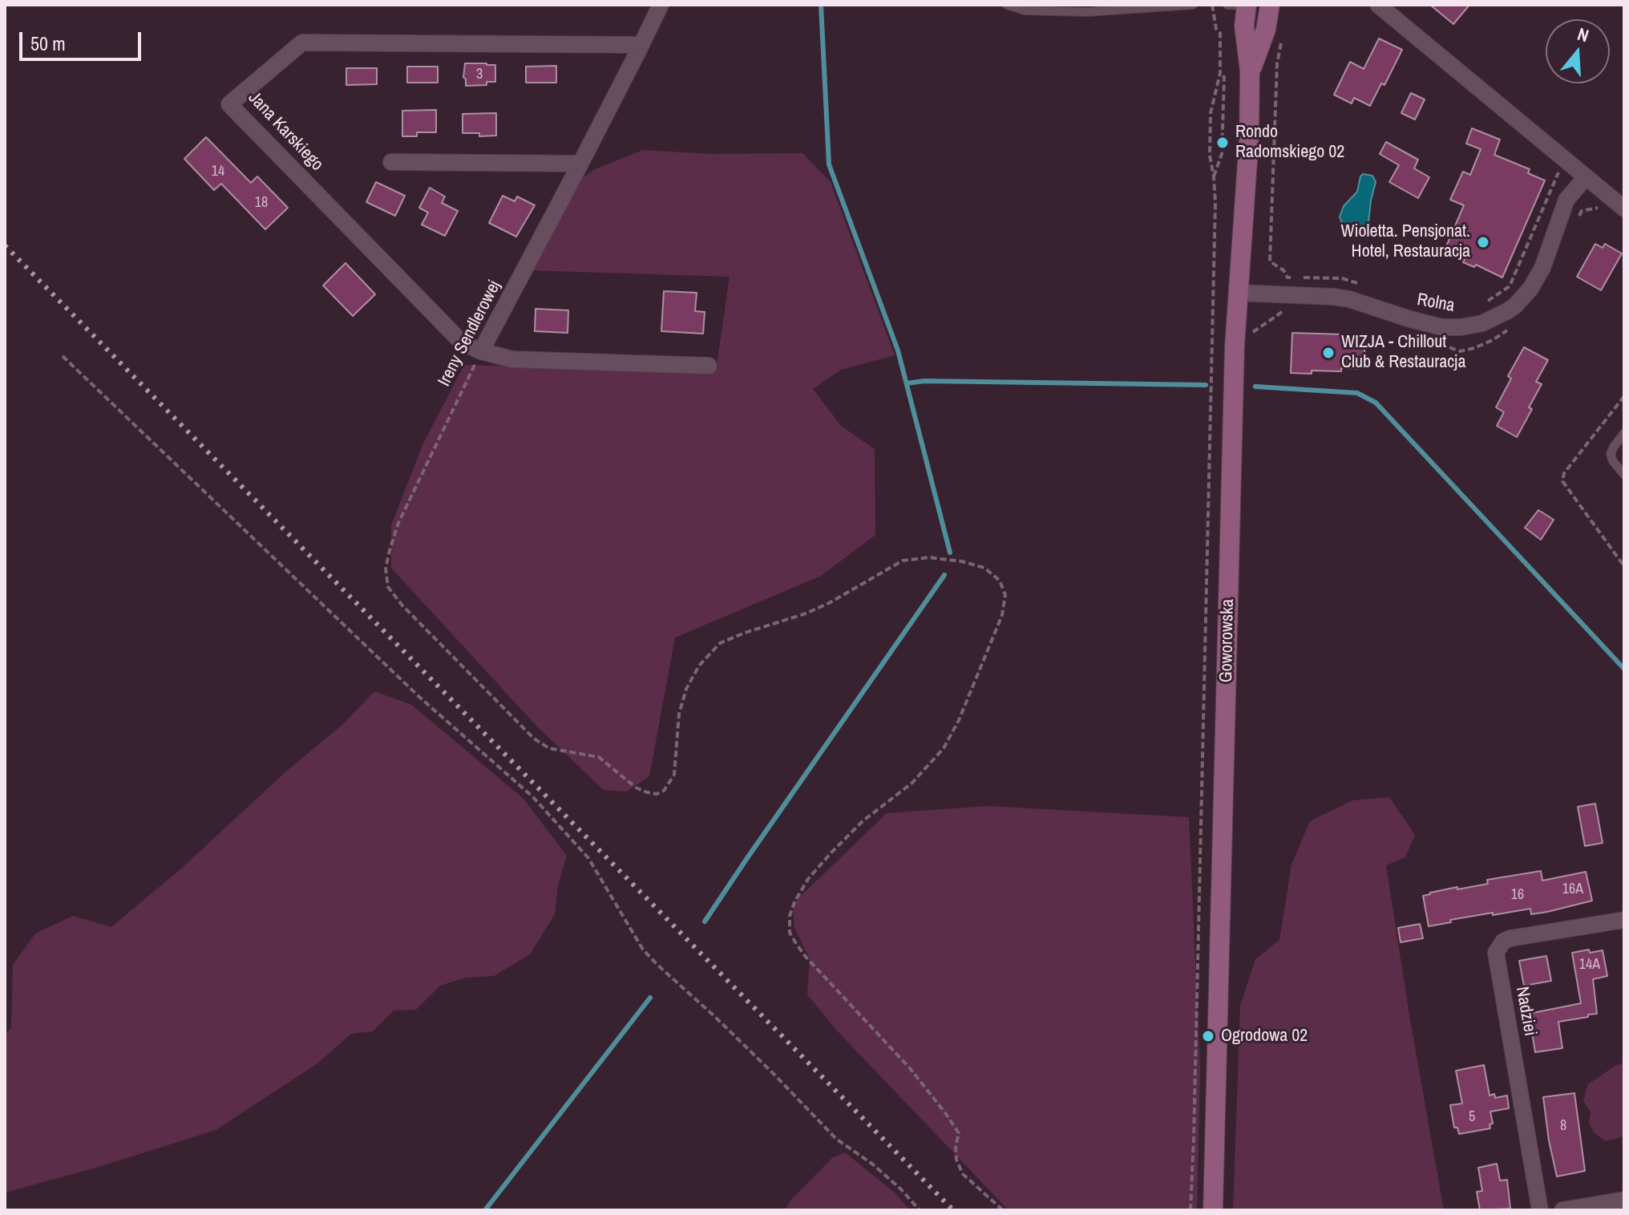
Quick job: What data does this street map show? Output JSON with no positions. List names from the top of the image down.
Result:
{
  "streets": {
    "main road": ["Goworowska"],
    "street": [
      "Jana Karskiego",
      "Rolna",
      "Ireny Sendlerowej",
      "Nadziei"
    ]
  },
  "crossings": [
    ["Jana Karskiego", "Ireny Sendlerowej"],
    ["Rolna", "Goworowska"]
  ],
  "places": [
    "Rondo Radomskiego 02",
    "Wioletta. Pensjonat. Hotel, Restauracja",
    "WIZJA - Chillout Club & Restauracja",
    "Ogrodowa 02"
  ],
  "house_numbers": [
    "3",
    "14",
    "18",
    "16A",
    "16",
    "14A",
    "5",
    "8"
  ],
  "scale_bar": "50 m",
  "north": "top"
}
